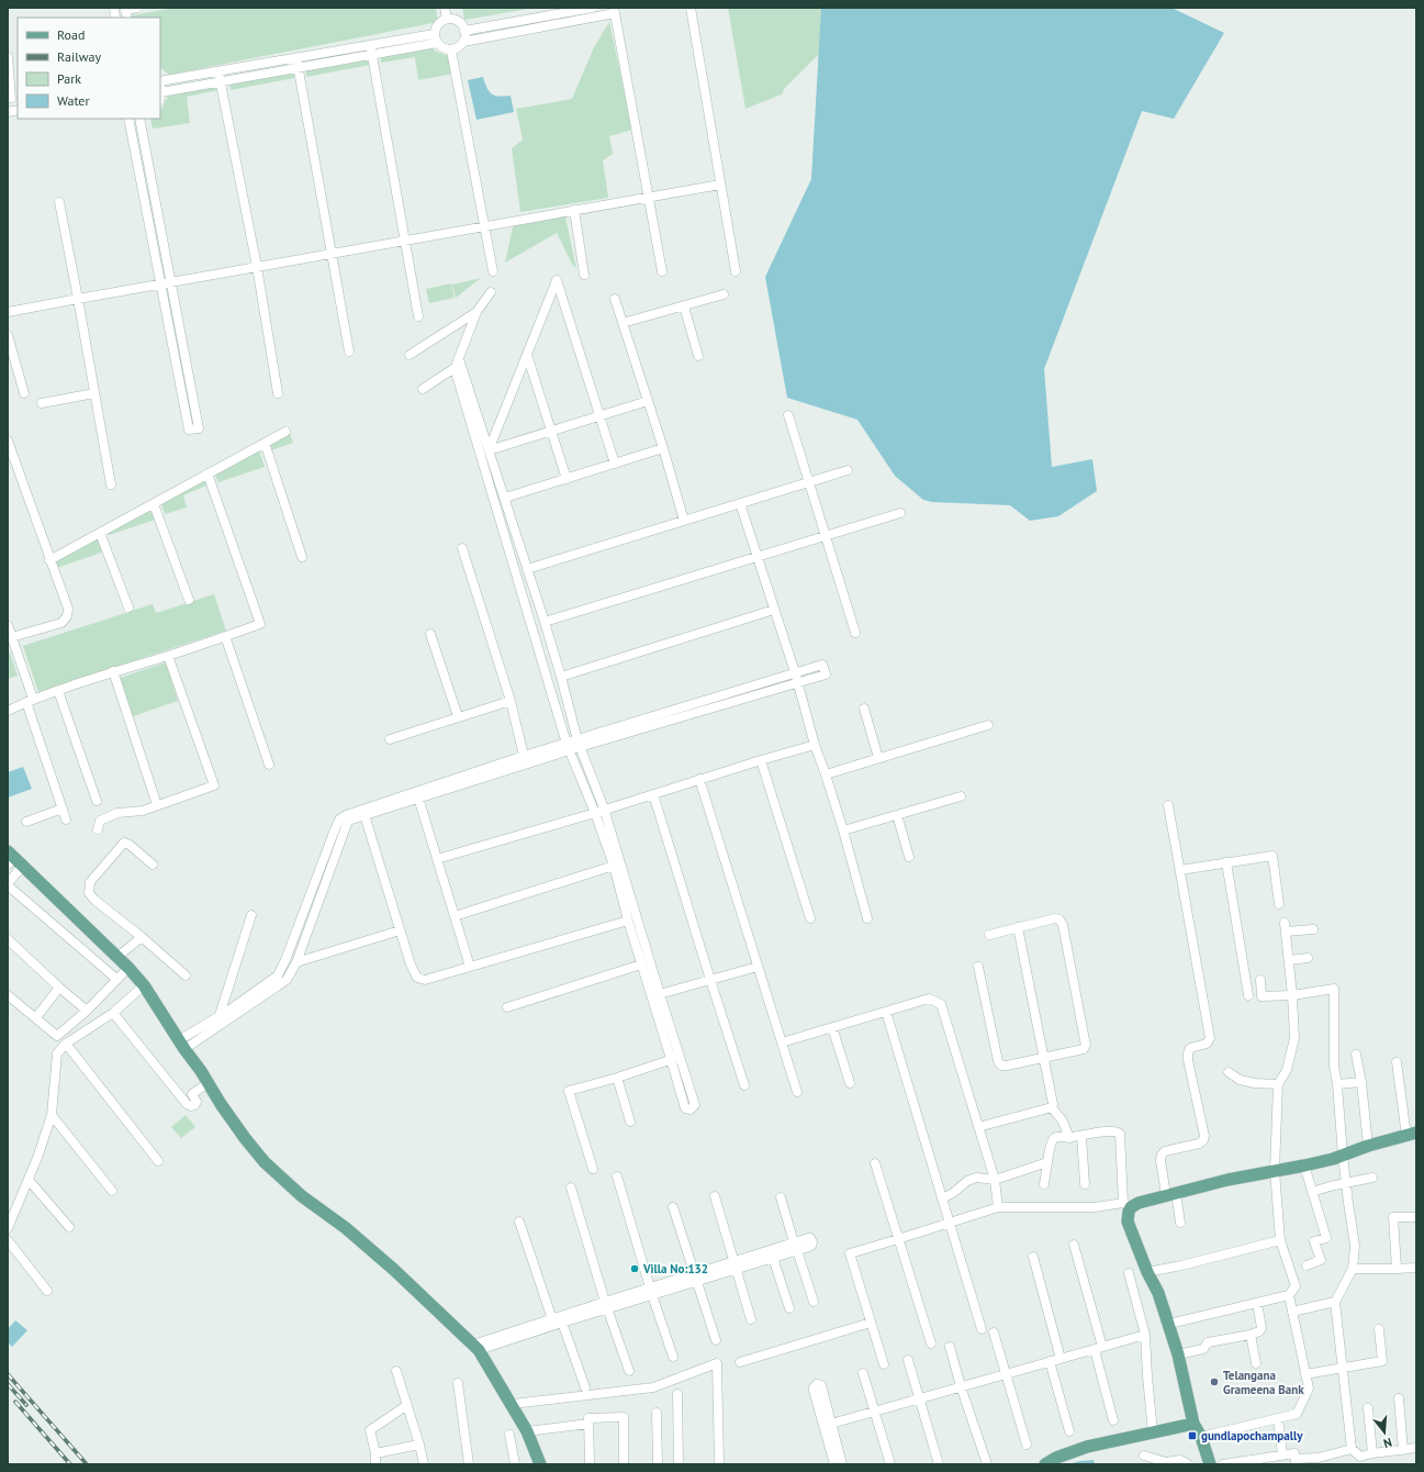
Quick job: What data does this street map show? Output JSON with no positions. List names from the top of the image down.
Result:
{
  "places": {
    "other": ["Villa No:132", "Telangana Grameena Bank"],
    "transit": ["gundlapochampally"]
  },
  "legend": [
    "Road",
    "Railway",
    "Park",
    "Water"
  ],
  "north": "bottom"
}
